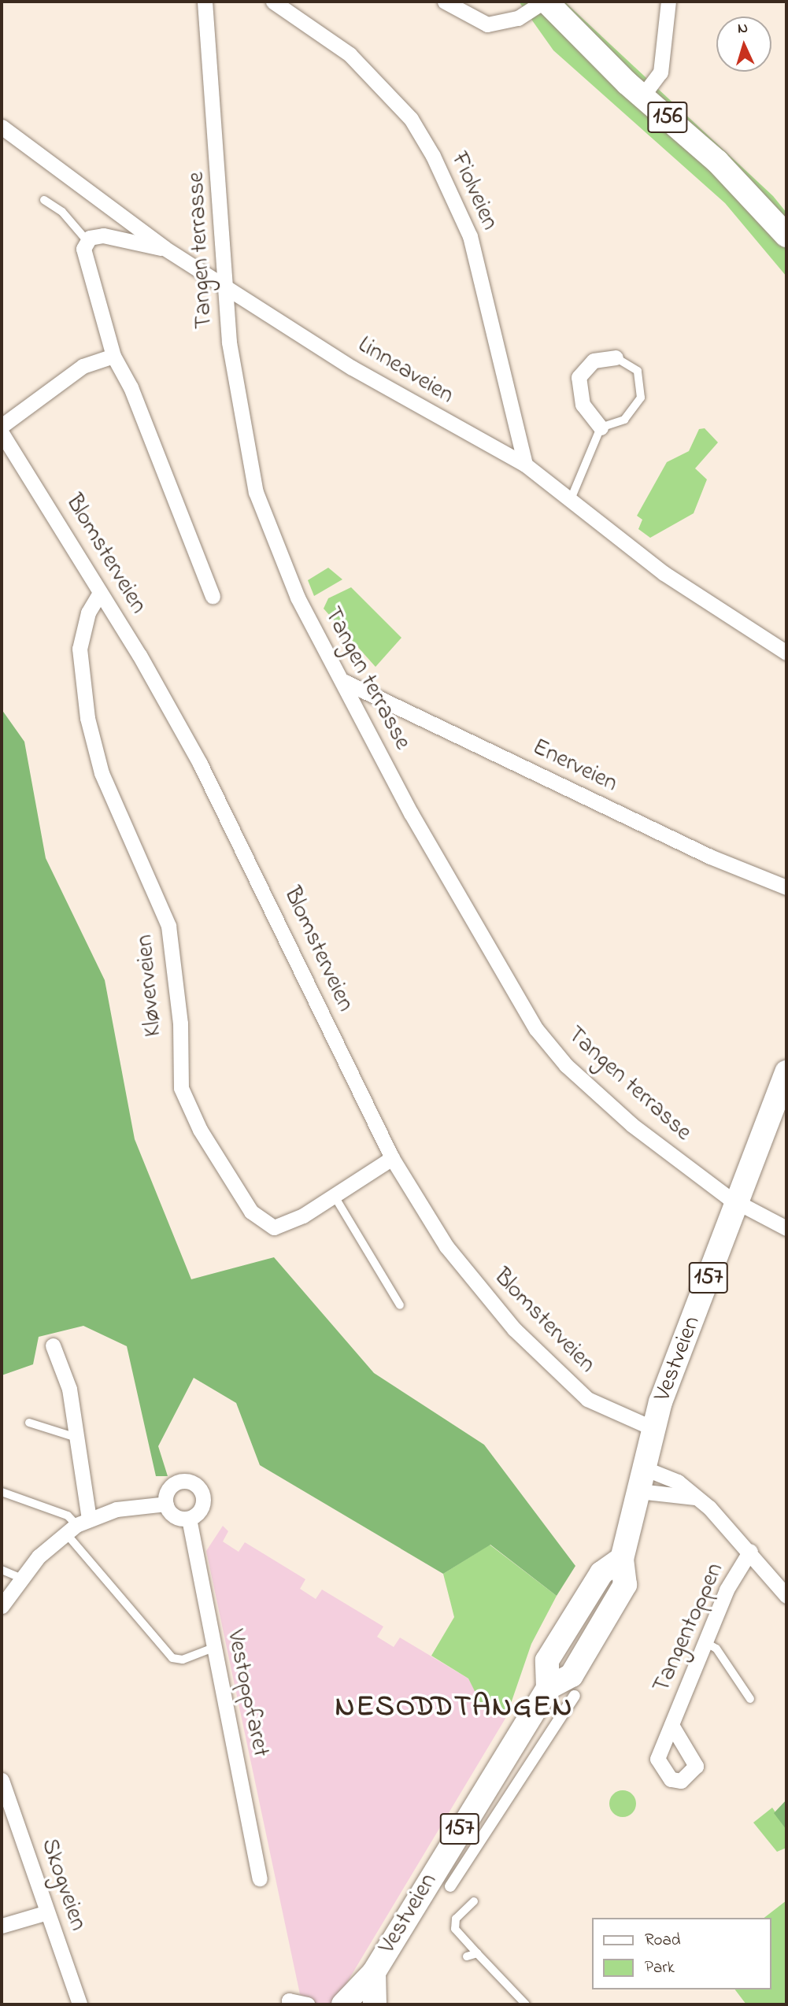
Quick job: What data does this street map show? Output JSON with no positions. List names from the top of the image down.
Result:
{
  "streets": {
    "main road": ["156", "157", "Vestveien"],
    "street": [
      "Fiolveien",
      "Tangen terrasse",
      "Linneaveien",
      "Blomsterveien",
      "Enerveien",
      "Kløverveien",
      "Tangentoppen",
      "Vestoppfaret",
      "Skogveien"
    ]
  },
  "crossings": [
    ["Fiolveien", "Linneaveien"],
    ["Tangen terrasse", "Linneaveien"],
    ["Tangen terrasse", "Enerveien"],
    ["Tangen terrasse", "Vestveien"],
    ["Blomsterveien", "Kløverveien"],
    ["Blomsterveien", "Vestveien"]
  ],
  "districts": ["NESODDTANGEN"],
  "legend": ["Road", "Park"],
  "north": "top"
}
